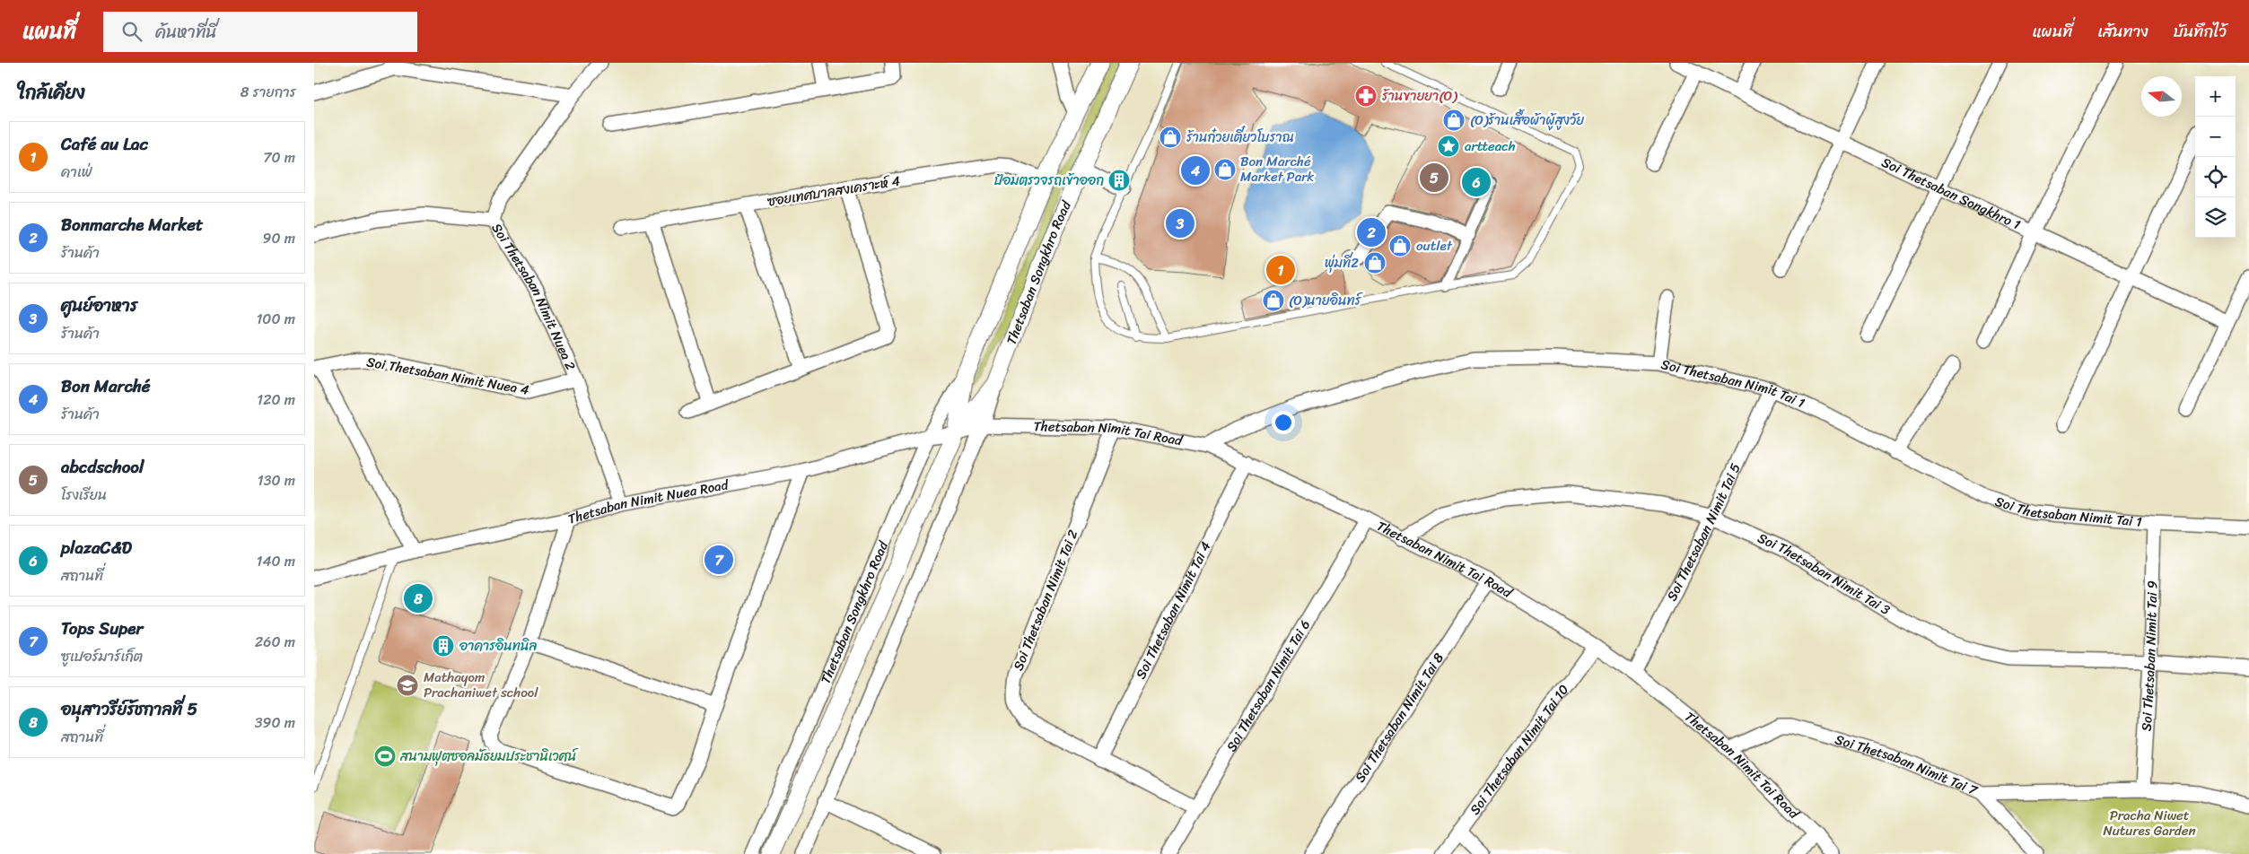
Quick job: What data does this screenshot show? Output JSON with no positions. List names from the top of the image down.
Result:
{
  "streets": {
    "street": [
      "ซอยเทศบาลสงเคราะห์ 4",
      "Soi Thetsaban Songkhro 1",
      "Thetsaban Songkhro Road",
      "Soi Thetsaban Nimit Nuea 2",
      "Soi Thetsaban Nimit Nuea 4",
      "Soi Thetsaban Nimit Tai 1",
      "Thetsaban Nimit Tai Road",
      "Thetsaban Nimit Nuea Road",
      "Soi Thetsaban Nimit Tai 5",
      "Soi Thetsaban Nimit Tai 3",
      "Soi Thetsaban Nimit Tai 2",
      "Soi Thetsaban Nimit Tai 4",
      "Soi Thetsaban Nimit Tai 9",
      "Soi Thetsaban Nimit Tai 6",
      "Soi Thetsaban Nimit Tai 8",
      "Soi Thetsaban Nimit Tai 10",
      "Soi Thetsaban Nimit Tai 7"
    ]
  },
  "crossings": [
    ["ซอยเทศบาลสงเคราะห์ 4", "Thetsaban Songkhro Road"],
    ["Thetsaban Songkhro Road", "Thetsaban Nimit Tai Road"],
    ["Thetsaban Songkhro Road", "Thetsaban Nimit Nuea Road"],
    ["Soi Thetsaban Nimit Nuea 2", "Soi Thetsaban Nimit Nuea 4"],
    ["Soi Thetsaban Nimit Nuea 2", "Thetsaban Nimit Nuea Road"],
    ["Soi Thetsaban Nimit Tai 1", "Thetsaban Nimit Tai Road"],
    ["Soi Thetsaban Nimit Tai 1", "Soi Thetsaban Nimit Tai 5"],
    ["Soi Thetsaban Nimit Tai 1", "Soi Thetsaban Nimit Tai 9"],
    ["Thetsaban Nimit Tai Road", "Thetsaban Nimit Nuea Road"],
    ["Thetsaban Nimit Tai Road", "Soi Thetsaban Nimit Tai 5"],
    ["Thetsaban Nimit Tai Road", "Soi Thetsaban Nimit Tai 3"],
    ["Thetsaban Nimit Tai Road", "Soi Thetsaban Nimit Tai 2"],
    ["Thetsaban Nimit Tai Road", "Soi Thetsaban Nimit Tai 4"],
    ["Thetsaban Nimit Tai Road", "Soi Thetsaban Nimit Tai 6"],
    ["Thetsaban Nimit Tai Road", "Soi Thetsaban Nimit Tai 8"],
    ["Thetsaban Nimit Tai Road", "Soi Thetsaban Nimit Tai 10"],
    ["Thetsaban Nimit Tai Road", "Soi Thetsaban Nimit Tai 7"],
    ["Soi Thetsaban Nimit Tai 5", "Soi Thetsaban Nimit Tai 3"],
    ["Soi Thetsaban Nimit Tai 3", "Soi Thetsaban Nimit Tai 9"],
    ["Soi Thetsaban Nimit Tai 2", "Soi Thetsaban Nimit Tai 4"],
    ["Soi Thetsaban Nimit Tai 2", "Soi Thetsaban Nimit Tai 6"],
    ["Soi Thetsaban Nimit Tai 9", "Soi Thetsaban Nimit Tai 7"]
  ],
  "parks": ["Pracha Niwet Nutures Garden"],
  "places": {
    "pharmacy": ["ร้านขายยา(O)"],
    "shop": [
      "(O)ร้านเสื้อผ้าผู้สูงวัย",
      "ร้านก๋วยเตี๋ยวโบราณ",
      "Bon Marché Market Park",
      "outlet",
      "พุ่มที่2",
      "(O)นายอินทร์"
    ],
    "place": ["artteach"],
    "building": ["ป้อมตรวจรถเข้าออก", "อาคารอินทนิล"],
    "school or university": ["Mathayom Prachaniwet school"],
    "sports": ["สนามฟุตซอลมัธยมประชานิเวศน์"]
  },
  "north": "left",
  "page": {
    "header": "แผนที่",
    "search": "ค้นหาที่นี่",
    "nav": ["แผนที่", "เส้นทาง", "บันทึกไว้"],
    "heading": ["ใกล้เคียง", "8 รายการ"],
    "map_buttons": ["+", "−"],
    "list": [
      {
        "mark": "1",
        "name": "Café au Lac",
        "note": "คาเฟ่",
        "value": "70 m"
      },
      {
        "mark": "2",
        "name": "Bonmarche Market",
        "note": "ร้านค้า",
        "value": "90 m"
      },
      {
        "mark": "3",
        "name": "ศูนย์อาหาร",
        "note": "ร้านค้า",
        "value": "100 m"
      },
      {
        "mark": "4",
        "name": "Bon Marché",
        "note": "ร้านค้า",
        "value": "120 m"
      },
      {
        "mark": "5",
        "name": "abcdschool",
        "note": "โรงเรียน",
        "value": "130 m"
      },
      {
        "mark": "6",
        "name": "plazaC&D",
        "note": "สถานที่",
        "value": "140 m"
      },
      {
        "mark": "7",
        "name": "Tops Super",
        "note": "ซูเปอร์มาร์เก็ต",
        "value": "260 m"
      },
      {
        "mark": "8",
        "name": "อนุสาวรีย์รัชกาลที่ 5",
        "note": "สถานที่",
        "value": "390 m"
      }
    ],
    "pins": [
      "4",
      "5",
      "6",
      "3",
      "2",
      "1",
      "7",
      "8"
    ]
  }
}
